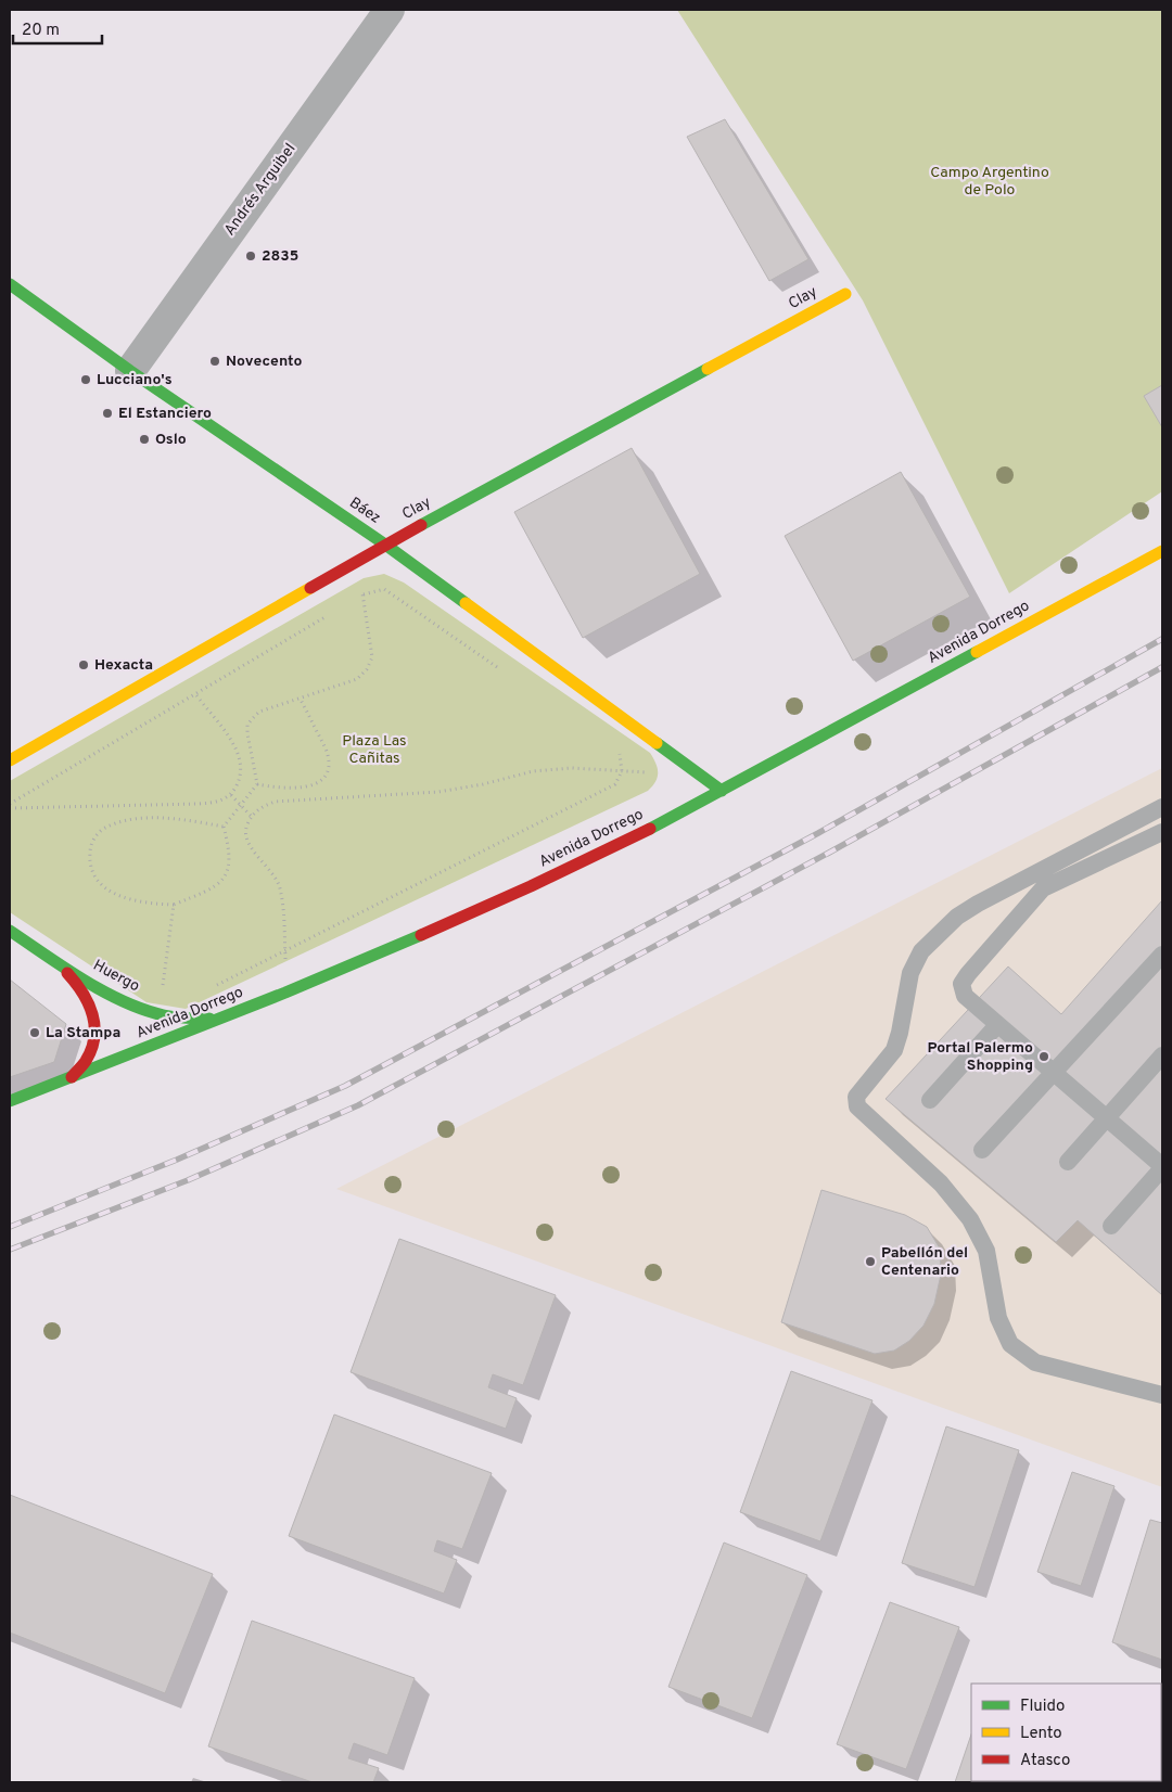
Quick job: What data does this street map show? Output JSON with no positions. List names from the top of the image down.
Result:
{
  "streets": {
    "street": [
      "Andrés Arguibel",
      "Clay",
      "Báez",
      "Avenida Dorrego",
      "Huergo"
    ]
  },
  "crossings": [
    ["Andrés Arguibel", "Báez"],
    ["Clay", "Báez"],
    ["Báez", "Avenida Dorrego"],
    ["Avenida Dorrego", "Huergo"]
  ],
  "parks": ["Campo Argentino de Polo", "Plaza Las Cañitas"],
  "places": [
    "2835",
    "Novecento",
    "Lucciano's",
    "El Estanciero",
    "Oslo",
    "Hexacta",
    "La Stampa",
    "Portal Palermo Shopping",
    "Pabellón del Centenario"
  ],
  "legend": ["Fluido", "Lento", "Atasco"],
  "scale_bar": "20 m"
}
